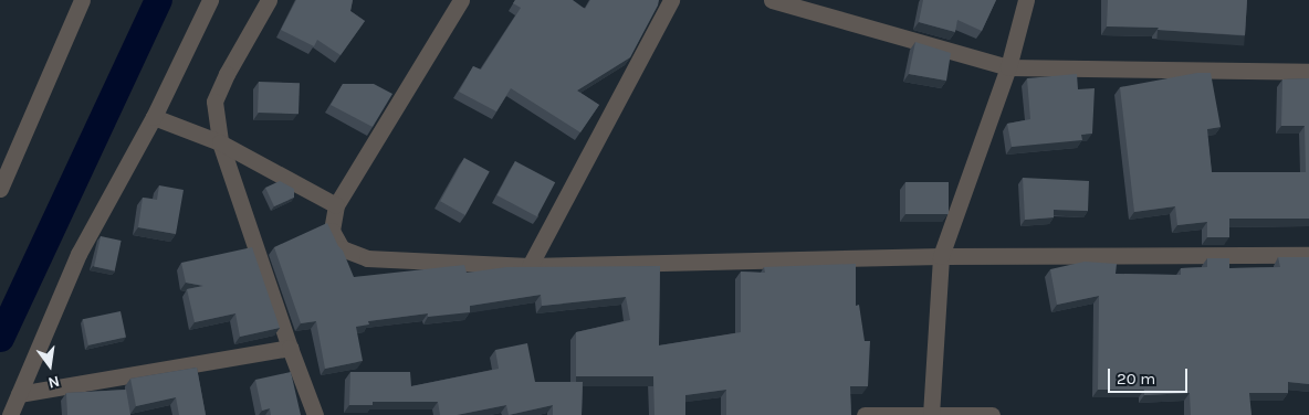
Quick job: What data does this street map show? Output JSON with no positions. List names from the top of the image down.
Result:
{
  "scale_bar": "20 m",
  "north": "bottom"
}
